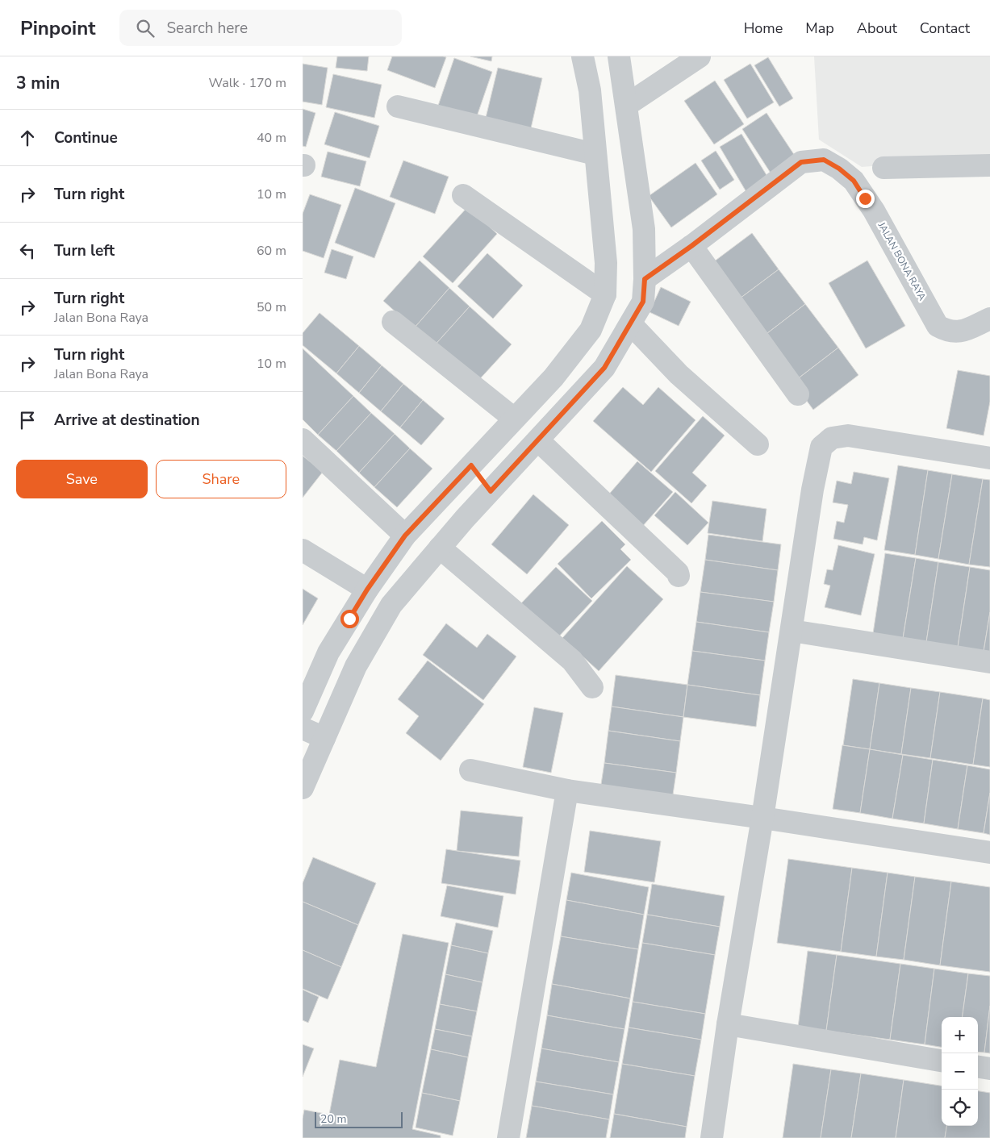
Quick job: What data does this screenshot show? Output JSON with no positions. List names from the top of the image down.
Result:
{
  "streets": {
    "street": ["JALAN BONA RAYA"]
  },
  "scale_bar": "20 m",
  "page": {
    "header": "Pinpoint",
    "search": "Search here",
    "nav": [
      "Home",
      "Map",
      "About",
      "Contact"
    ],
    "heading": ["3 min", "Walk · 170 m"],
    "list": [
      ["Continue", "40 m"],
      ["Turn right", "10 m"],
      ["Turn left", "60 m"],
      ["Turn right", "Jalan Bona Raya", "50 m"],
      ["Turn right", "Jalan Bona Raya", "10 m"],
      "Arrive at destination"
    ],
    "buttons": ["Save", "Share"],
    "map_buttons": ["+", "−"],
    "scale": "20 m"
  }
}
